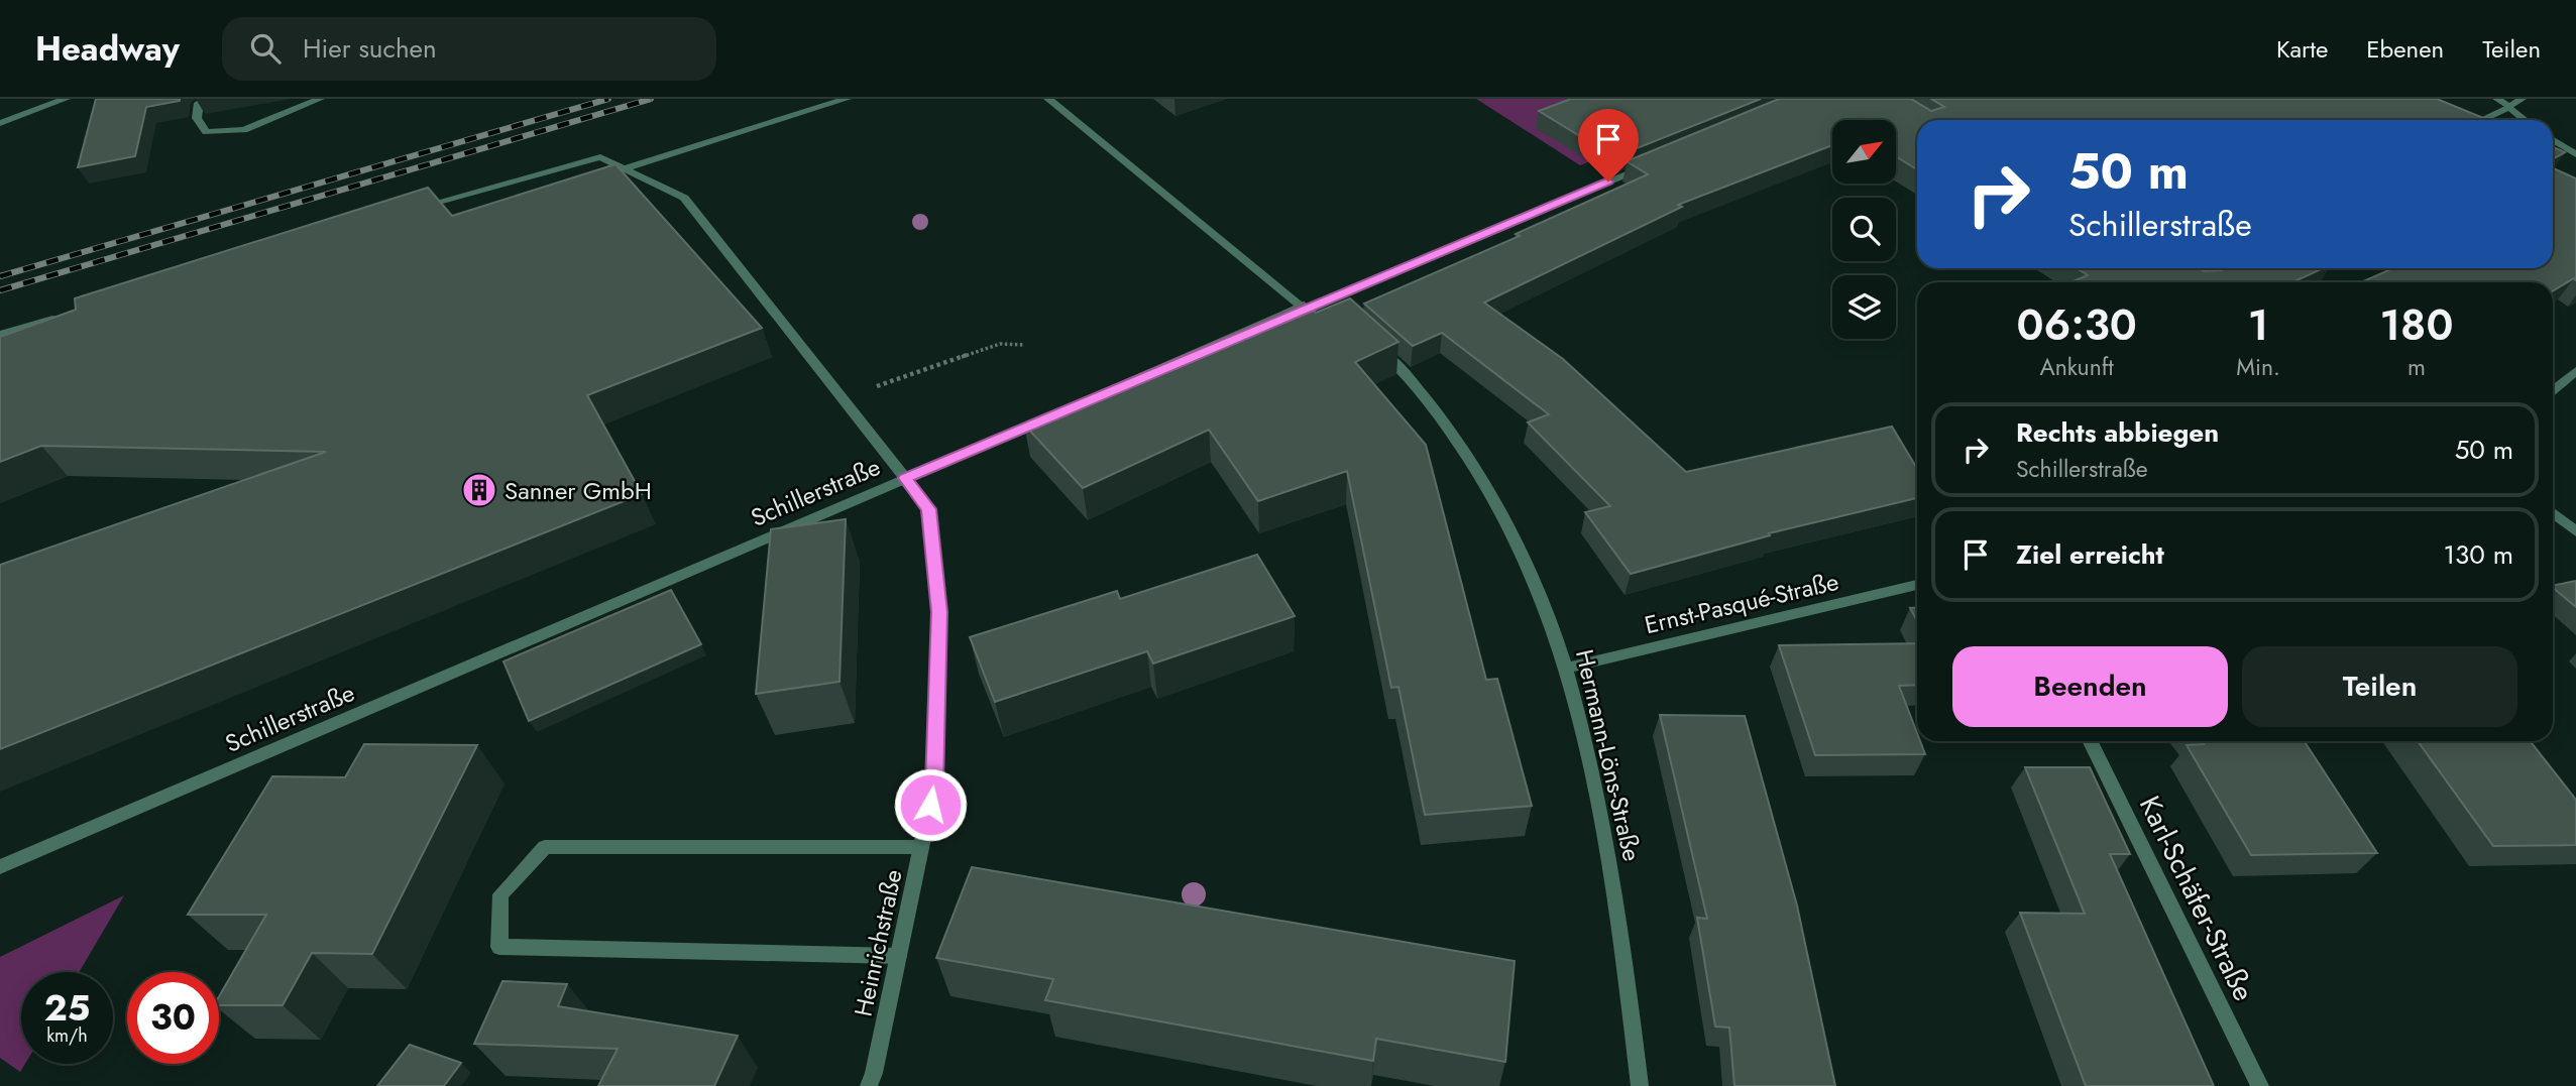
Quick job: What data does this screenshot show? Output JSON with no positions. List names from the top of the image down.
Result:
{
  "streets": {
    "street": [
      "Schillerstraße",
      "Ernst-Pasqué-Straße",
      "Hermann-Löns-Straße",
      "Karl-Schäfer-Straße",
      "Heinrichstraße"
    ]
  },
  "crossings": [
    ["Schillerstraße", "Heinrichstraße"],
    ["Ernst-Pasqué-Straße", "Hermann-Löns-Straße"]
  ],
  "places": {
    "building": ["Sanner GmbH"]
  },
  "north": "top right",
  "page": {
    "header": "Headway",
    "search": "Hier suchen",
    "nav": ["Karte", "Ebenen", "Teilen"],
    "turn": ["50 m", "Schillerstraße"],
    "eta": [
      "06:30",
      "Ankunft",
      "1",
      "Min.",
      "180",
      "m"
    ],
    "list": [
      {
        "name": "Rechts abbiegen",
        "note": "Schillerstraße",
        "value": "50 m"
      },
      {
        "name": "Ziel erreicht",
        "value": "130 m"
      }
    ],
    "buttons": ["Beenden", "Teilen"],
    "speed": "25 km/h",
    "limit": "30"
  }
}
